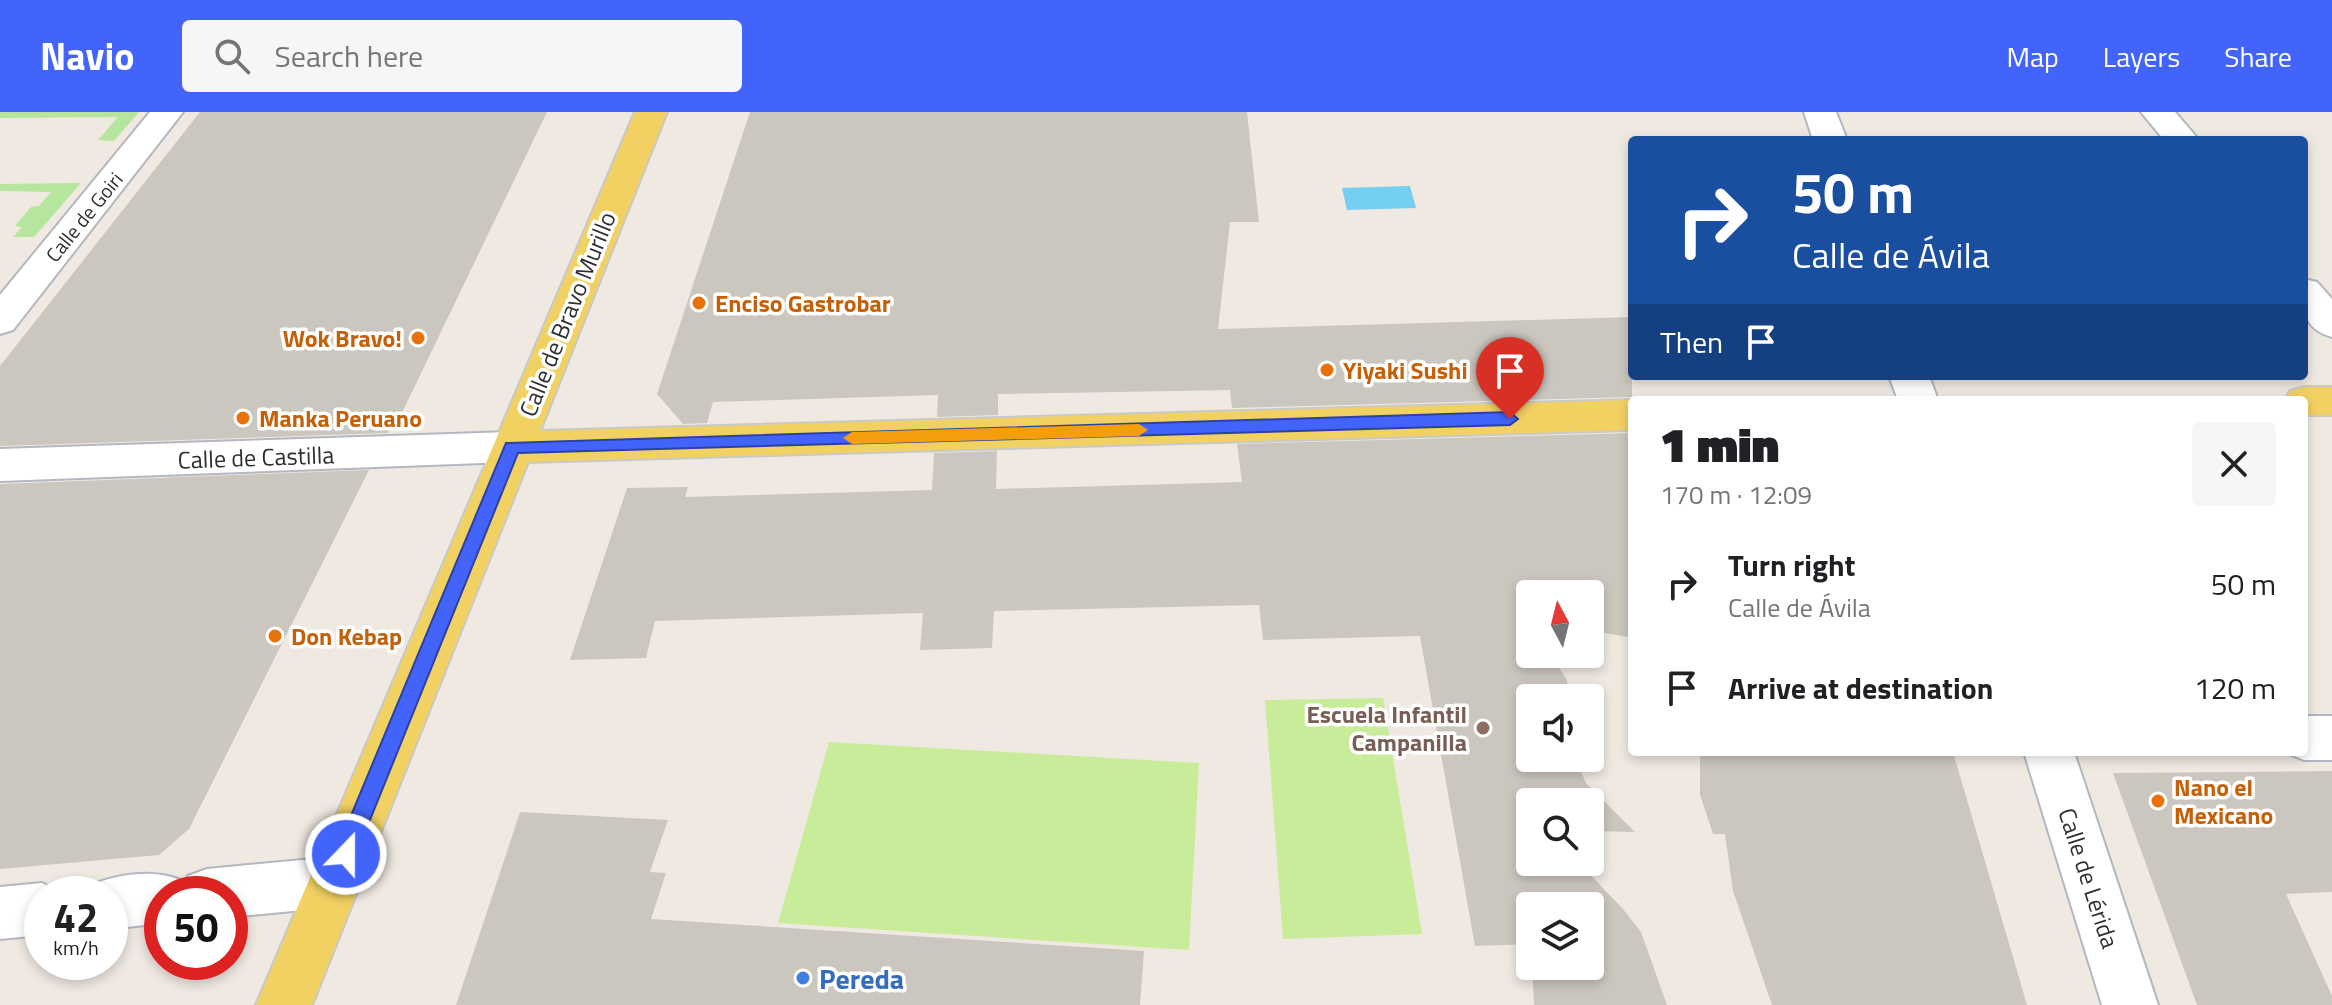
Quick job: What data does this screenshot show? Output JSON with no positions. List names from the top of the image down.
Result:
{
  "streets": {
    "main road": ["Calle de Bravo Murillo"],
    "street": ["Calle de Goiri", "Calle de Castilla", "Calle de Lérida"]
  },
  "crossings": [
    ["Calle de Bravo Murillo", "Calle de Castilla"]
  ],
  "places": [
    "Enciso Gastrobar",
    "Wok Bravo!",
    "Yiyaki Sushi",
    "Manka Peruano",
    "Don Kebap",
    "Escuela Infantil Campanilla",
    "Nano el Mexicano",
    "Pereda"
  ],
  "north": "top",
  "page": {
    "header": "Navio",
    "search": "Search here",
    "nav": ["Map", "Layers", "Share"],
    "turn": ["50 m", "Calle de Ávila"],
    "then": "Then",
    "heading": ["1 min", "170 m · 12:09"],
    "list": [
      {
        "name": "Turn right",
        "note": "Calle de Ávila",
        "value": "50 m"
      },
      {
        "name": "Arrive at destination",
        "value": "120 m"
      }
    ],
    "speed": "42 km/h",
    "limit": "50"
  }
}
